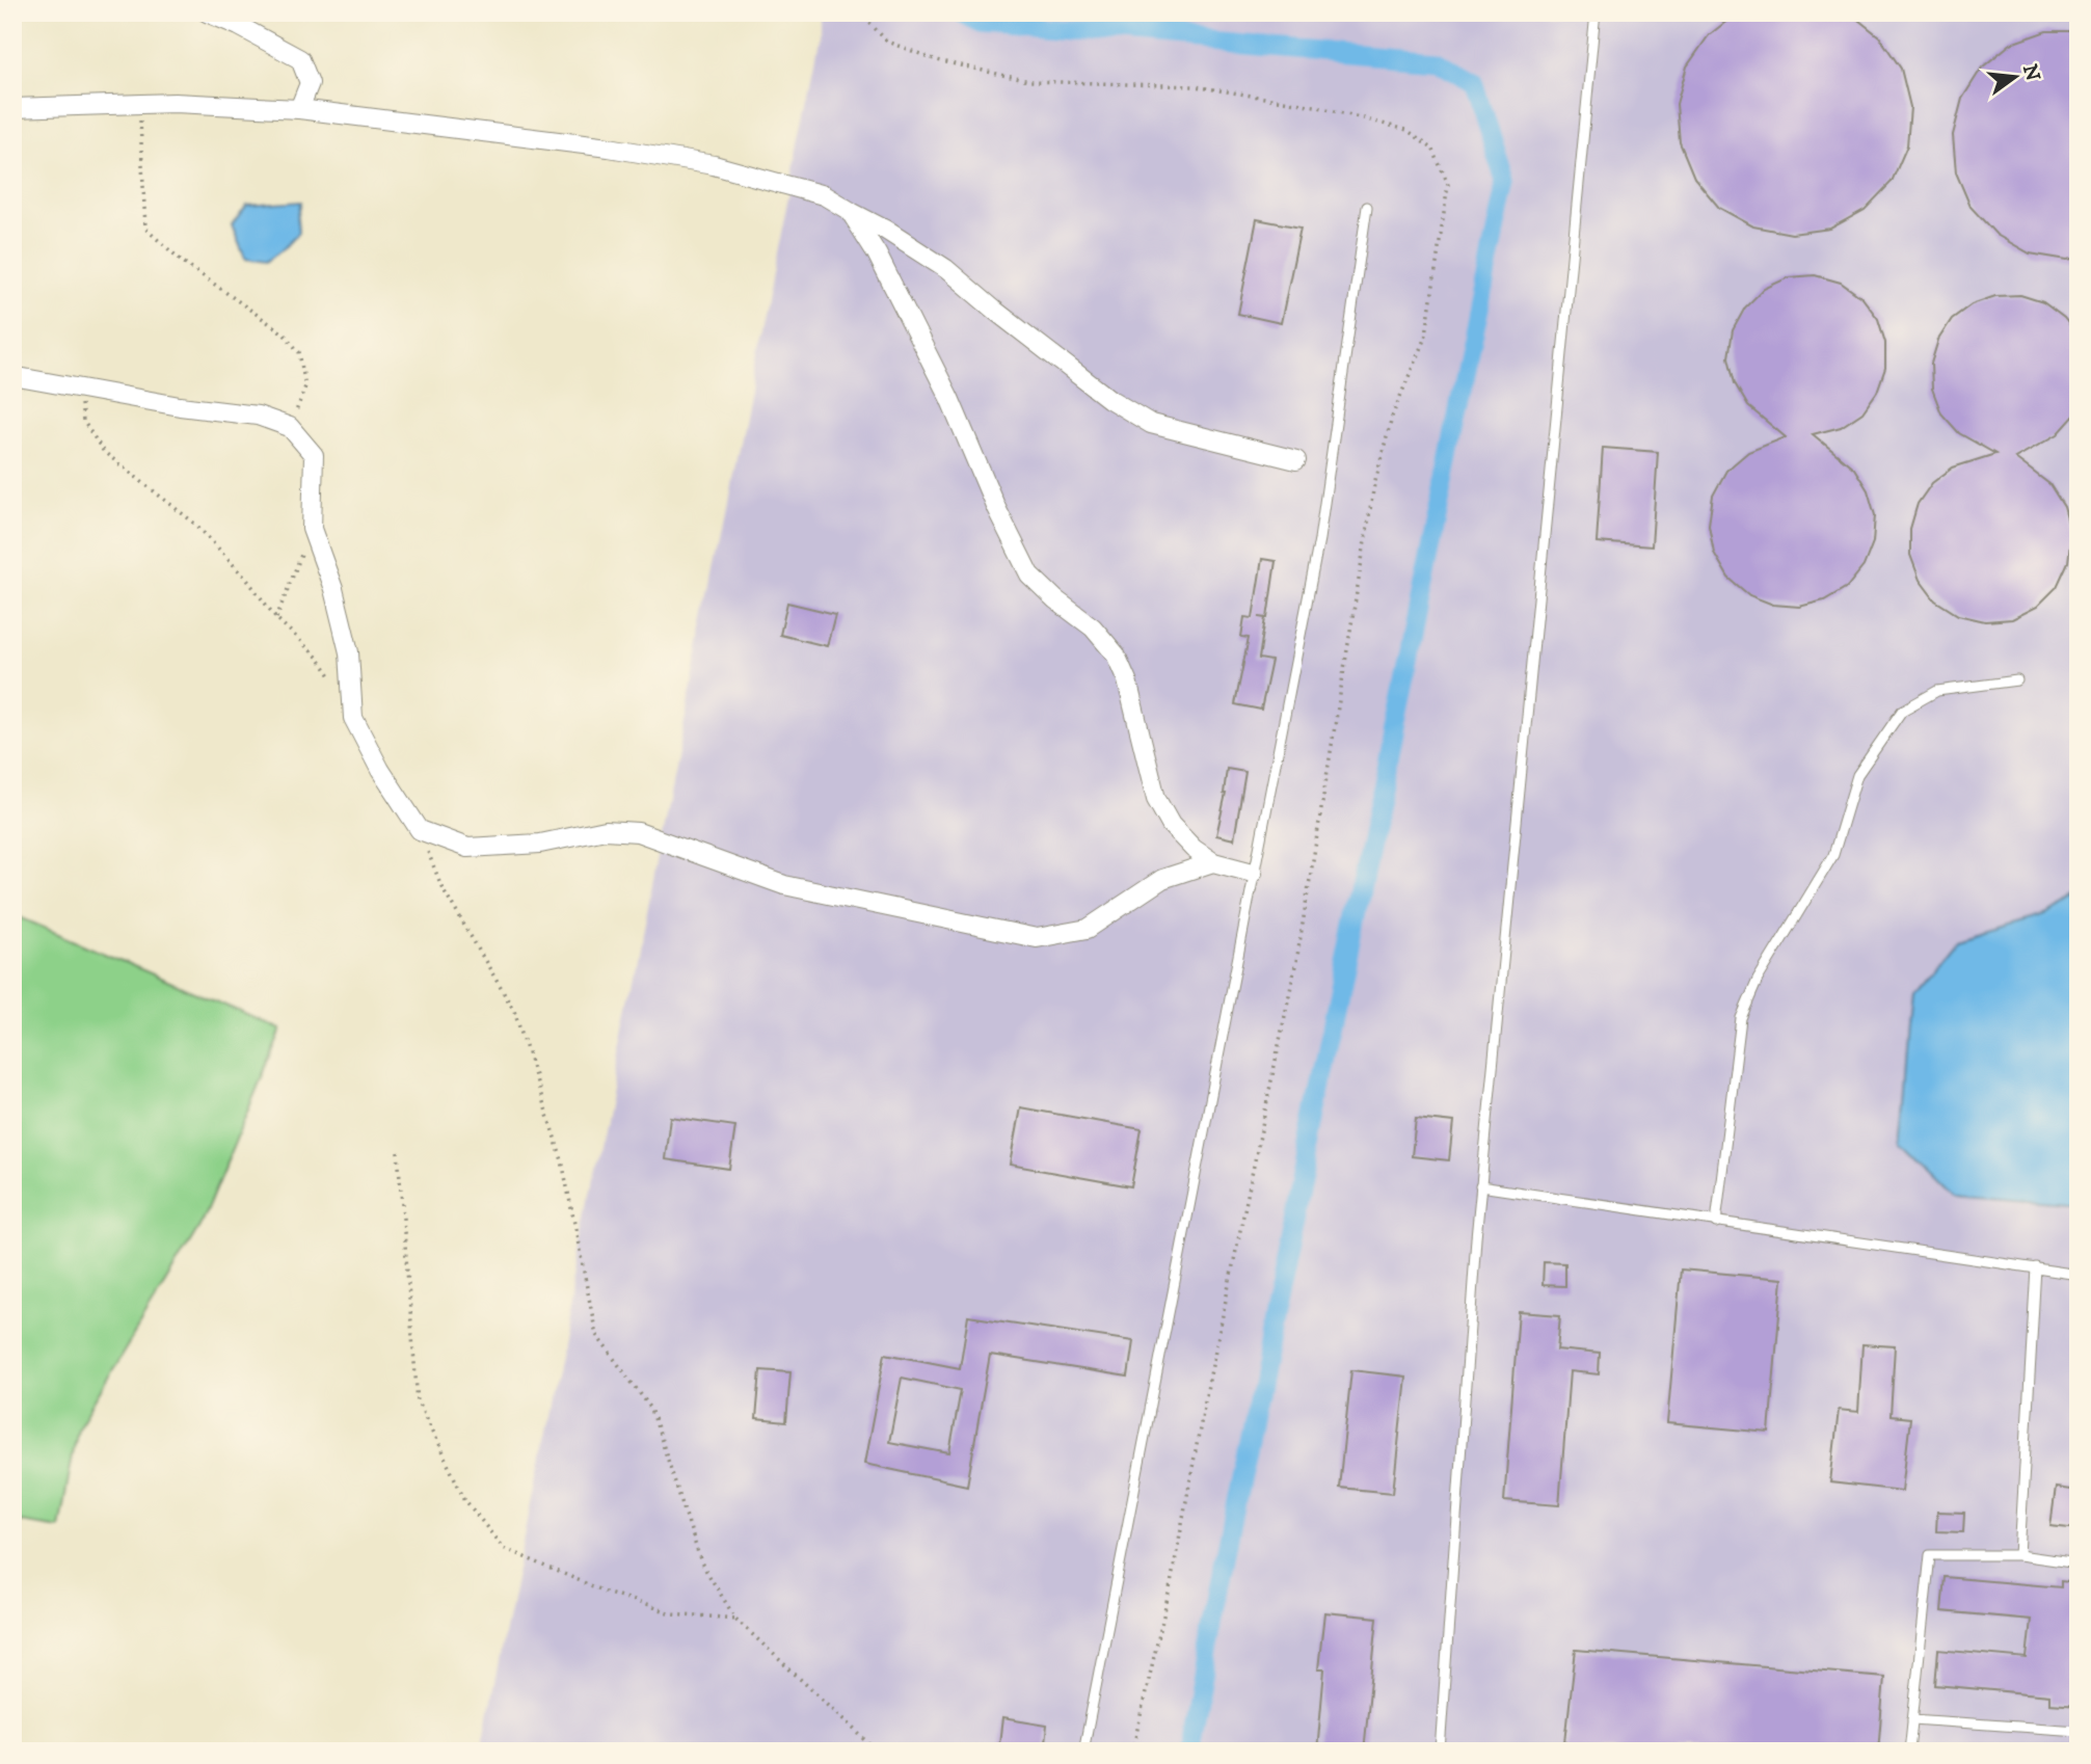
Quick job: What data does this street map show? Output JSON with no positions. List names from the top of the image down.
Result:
{
  "north": "right"
}
